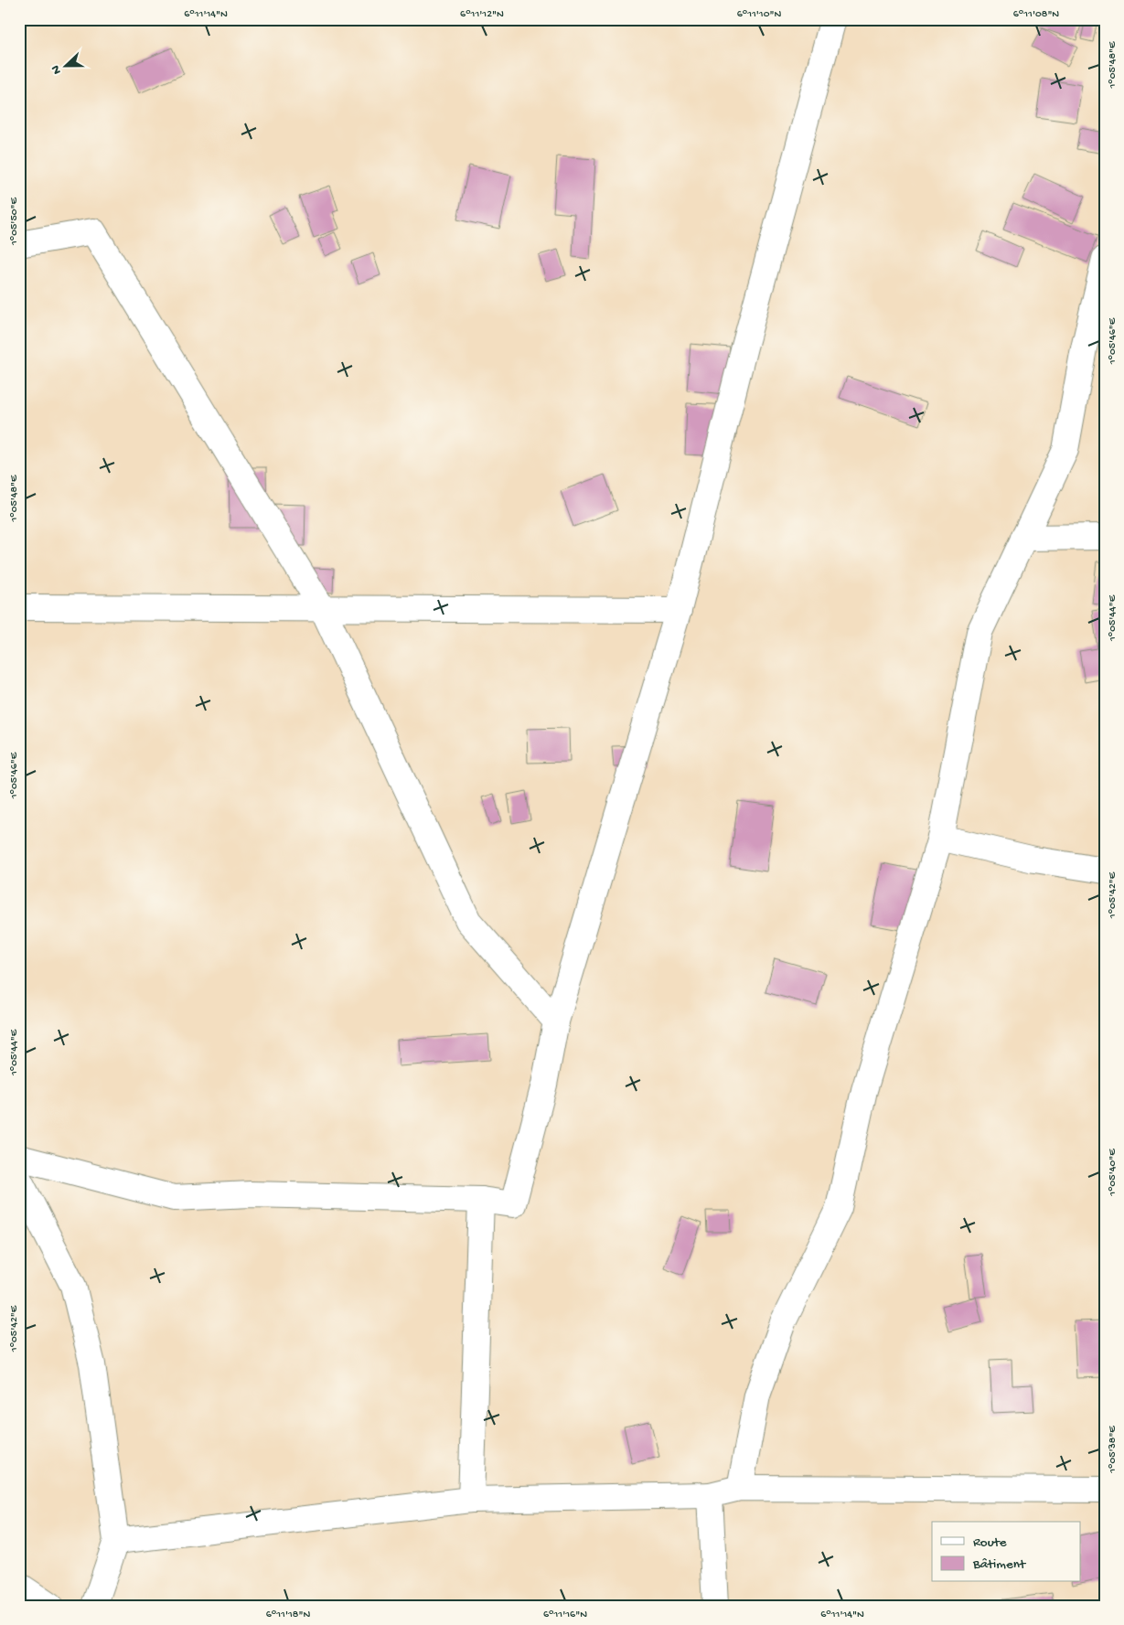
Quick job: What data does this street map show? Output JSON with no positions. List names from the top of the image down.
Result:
{
  "legend": ["Route", "Bâtiment"],
  "north": "left",
  "coordinates": [
    "6°11'14\"N",
    "6°11'12\"N",
    "6°11'10\"N",
    "6°11'08\"N",
    "1°05'48\"E",
    "1°05'50\"E",
    "1°05'46\"E",
    "1°05'44\"E",
    "1°05'42\"E",
    "1°05'40\"E",
    "1°05'38\"E",
    "6°11'18\"N",
    "6°11'16\"N"
  ]
}
